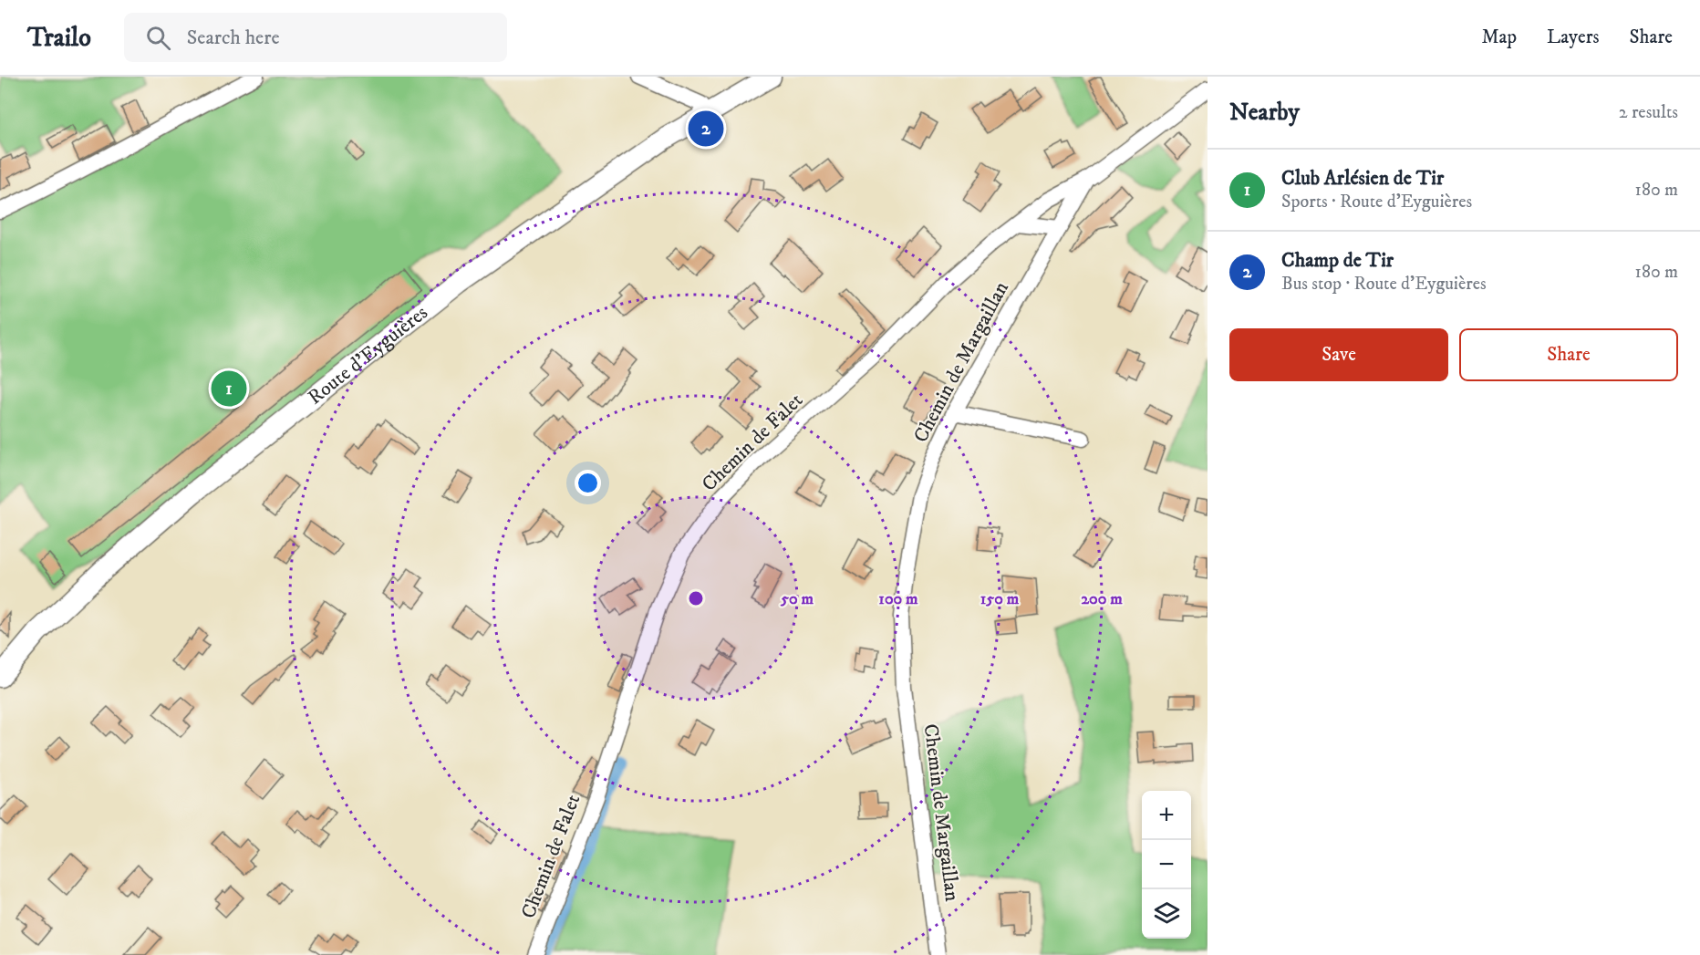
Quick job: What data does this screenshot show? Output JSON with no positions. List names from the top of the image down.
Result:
{
  "streets": {
    "main road": ["Route d'Eyguières"],
    "street": ["Chemin de Margaillan", "Chemin de Falet"]
  },
  "crossings": [
    ["Chemin de Margaillan", "Chemin de Falet"]
  ],
  "page": {
    "header": "Trailo",
    "search": "Search here",
    "nav": ["Map", "Layers", "Share"],
    "heading": ["Nearby", "2 results"],
    "pins": ["2", "1"],
    "list": [
      {
        "mark": "1",
        "name": "Club Arlésien de Tir",
        "note": "Sports · Route d'Eyguières",
        "value": "180 m"
      },
      {
        "mark": "2",
        "name": "Champ de Tir",
        "note": "Bus stop · Route d'Eyguières",
        "value": "180 m"
      }
    ],
    "buttons": ["Save", "Share"],
    "map_buttons": ["+", "−"]
  },
  "rings": [
    "50 m",
    "100 m",
    "150 m",
    "200 m"
  ]
}
